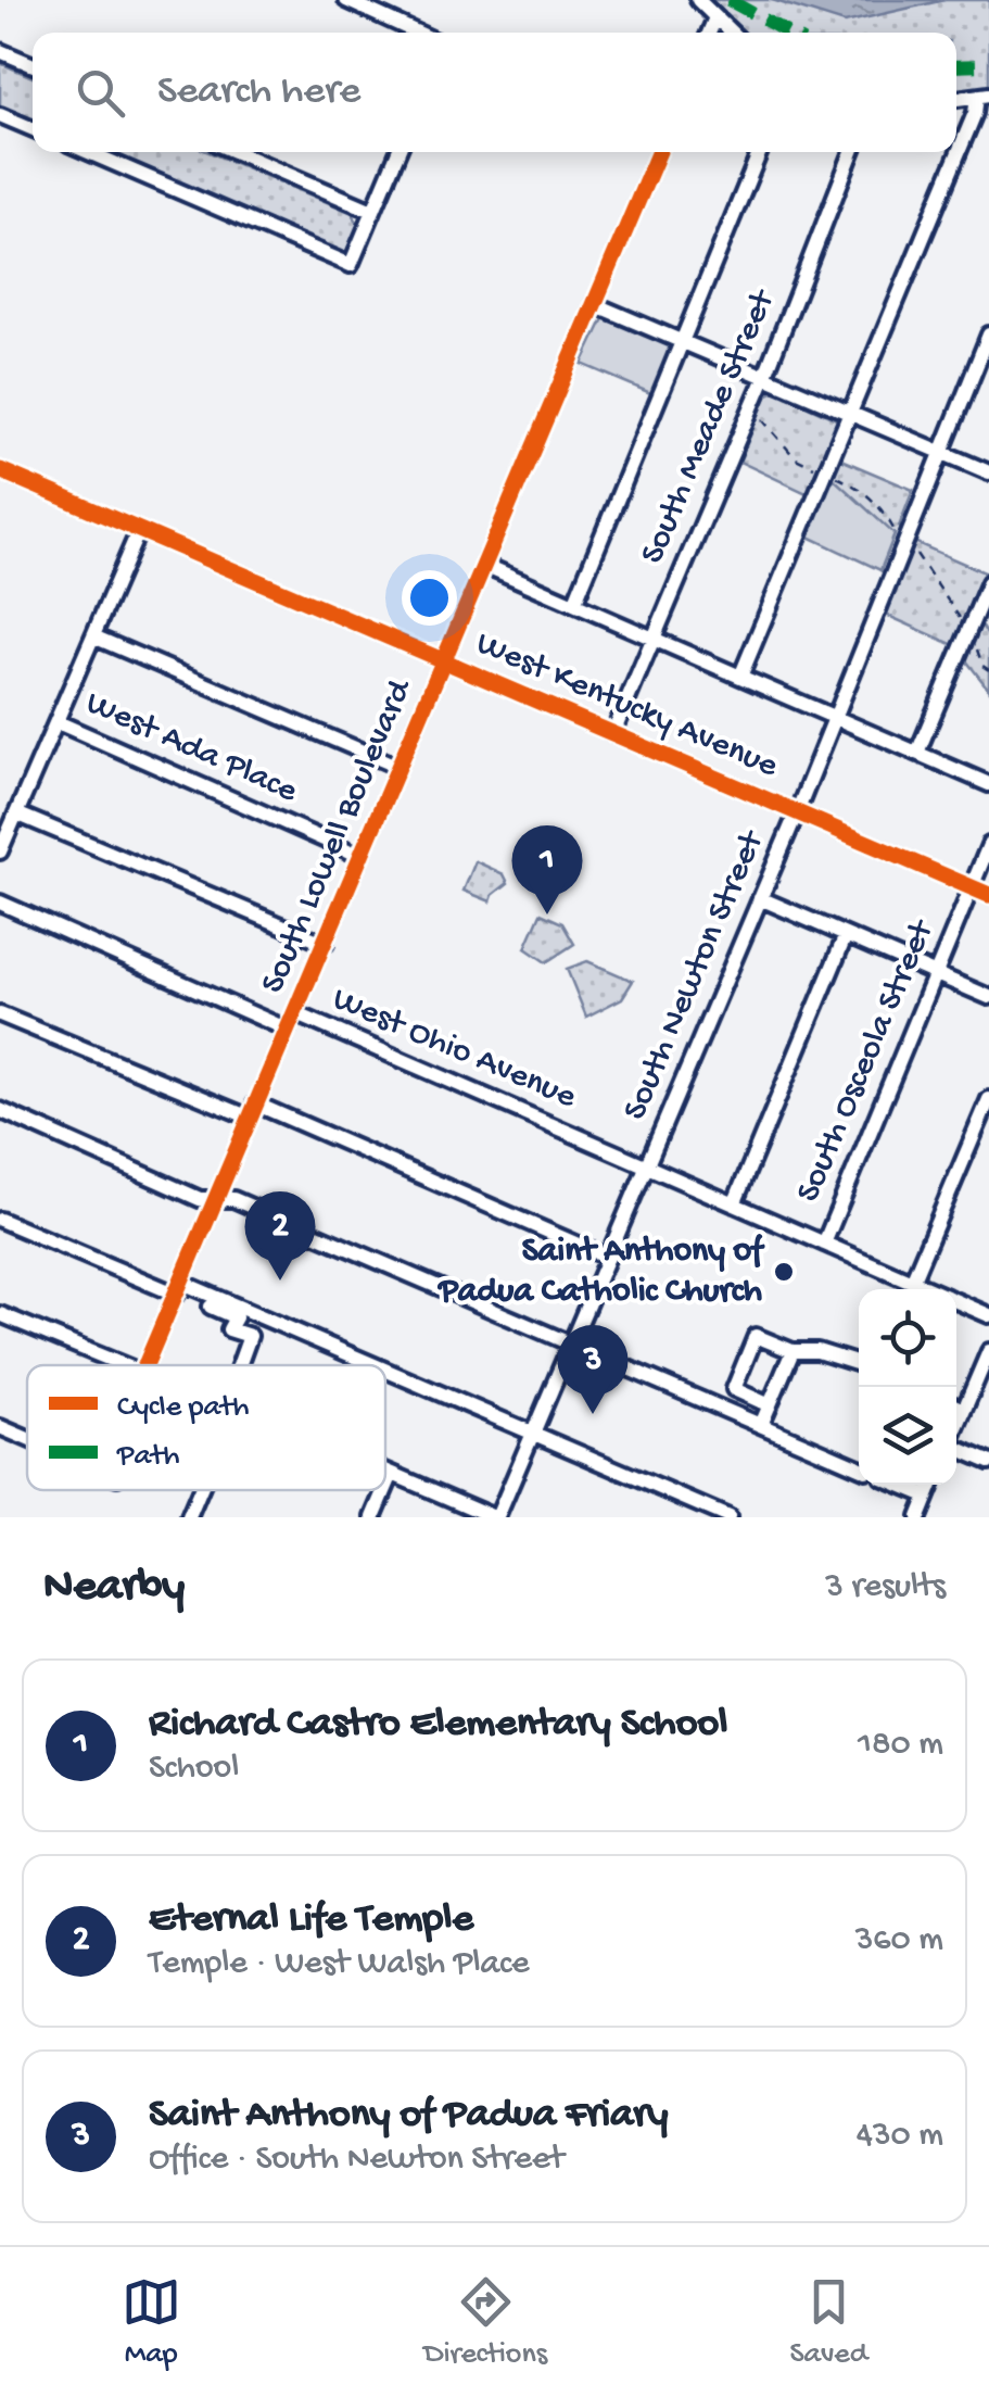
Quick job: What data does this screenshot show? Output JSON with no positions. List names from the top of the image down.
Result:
{
  "streets": {
    "street": [
      "South Meade Street",
      "West Kentucky Avenue",
      "West Ada Place",
      "South Lowell Boulevard",
      "South Newton Street",
      "West Ohio Avenue",
      "South Osceola Street"
    ]
  },
  "crossings": [
    ["South Meade Street", "West Kentucky Avenue"],
    ["West Kentucky Avenue", "South Lowell Boulevard"],
    ["West Kentucky Avenue", "South Newton Street"],
    ["West Kentucky Avenue", "South Osceola Street"],
    ["West Ada Place", "South Lowell Boulevard"],
    ["South Lowell Boulevard", "West Ohio Avenue"],
    ["South Newton Street", "West Ohio Avenue"],
    ["West Ohio Avenue", "South Osceola Street"]
  ],
  "places": ["Saint Anthony of Padua Catholic Church"],
  "legend": ["Cycle path", "Path"],
  "page": {
    "search": "Search here",
    "pins": ["1", "2", "3"],
    "heading": ["Nearby", "3 results"],
    "list": [
      {
        "mark": "1",
        "name": "Richard Castro Elementary School",
        "note": "School",
        "value": "180 m"
      },
      {
        "mark": "2",
        "name": "Eternal Life Temple",
        "note": "Temple · West Walsh Place",
        "value": "360 m"
      },
      {
        "mark": "3",
        "name": "Saint Anthony of Padua Friary",
        "note": "Office · South Newton Street",
        "value": "430 m"
      }
    ],
    "nav": ["Map", "Directions", "Saved"]
  }
}
